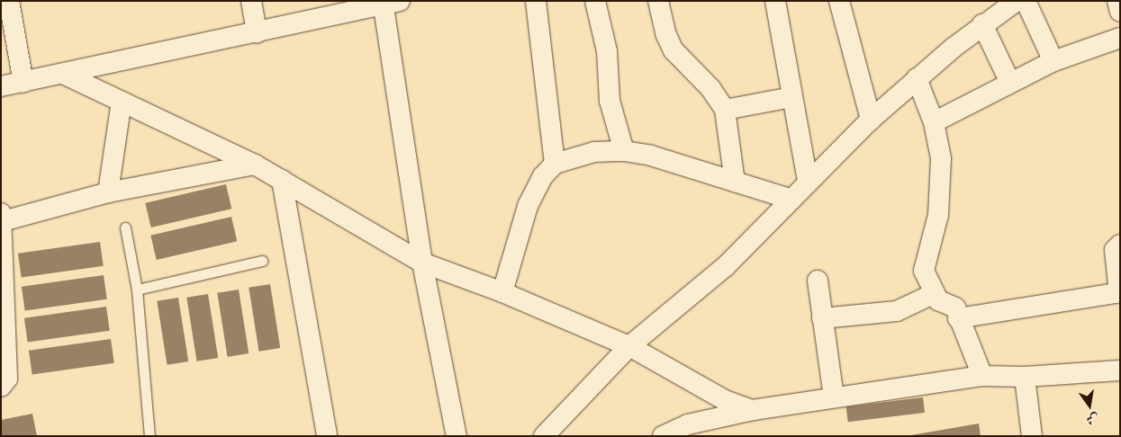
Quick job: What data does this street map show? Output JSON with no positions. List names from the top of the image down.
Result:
{
  "north": "bottom"
}
